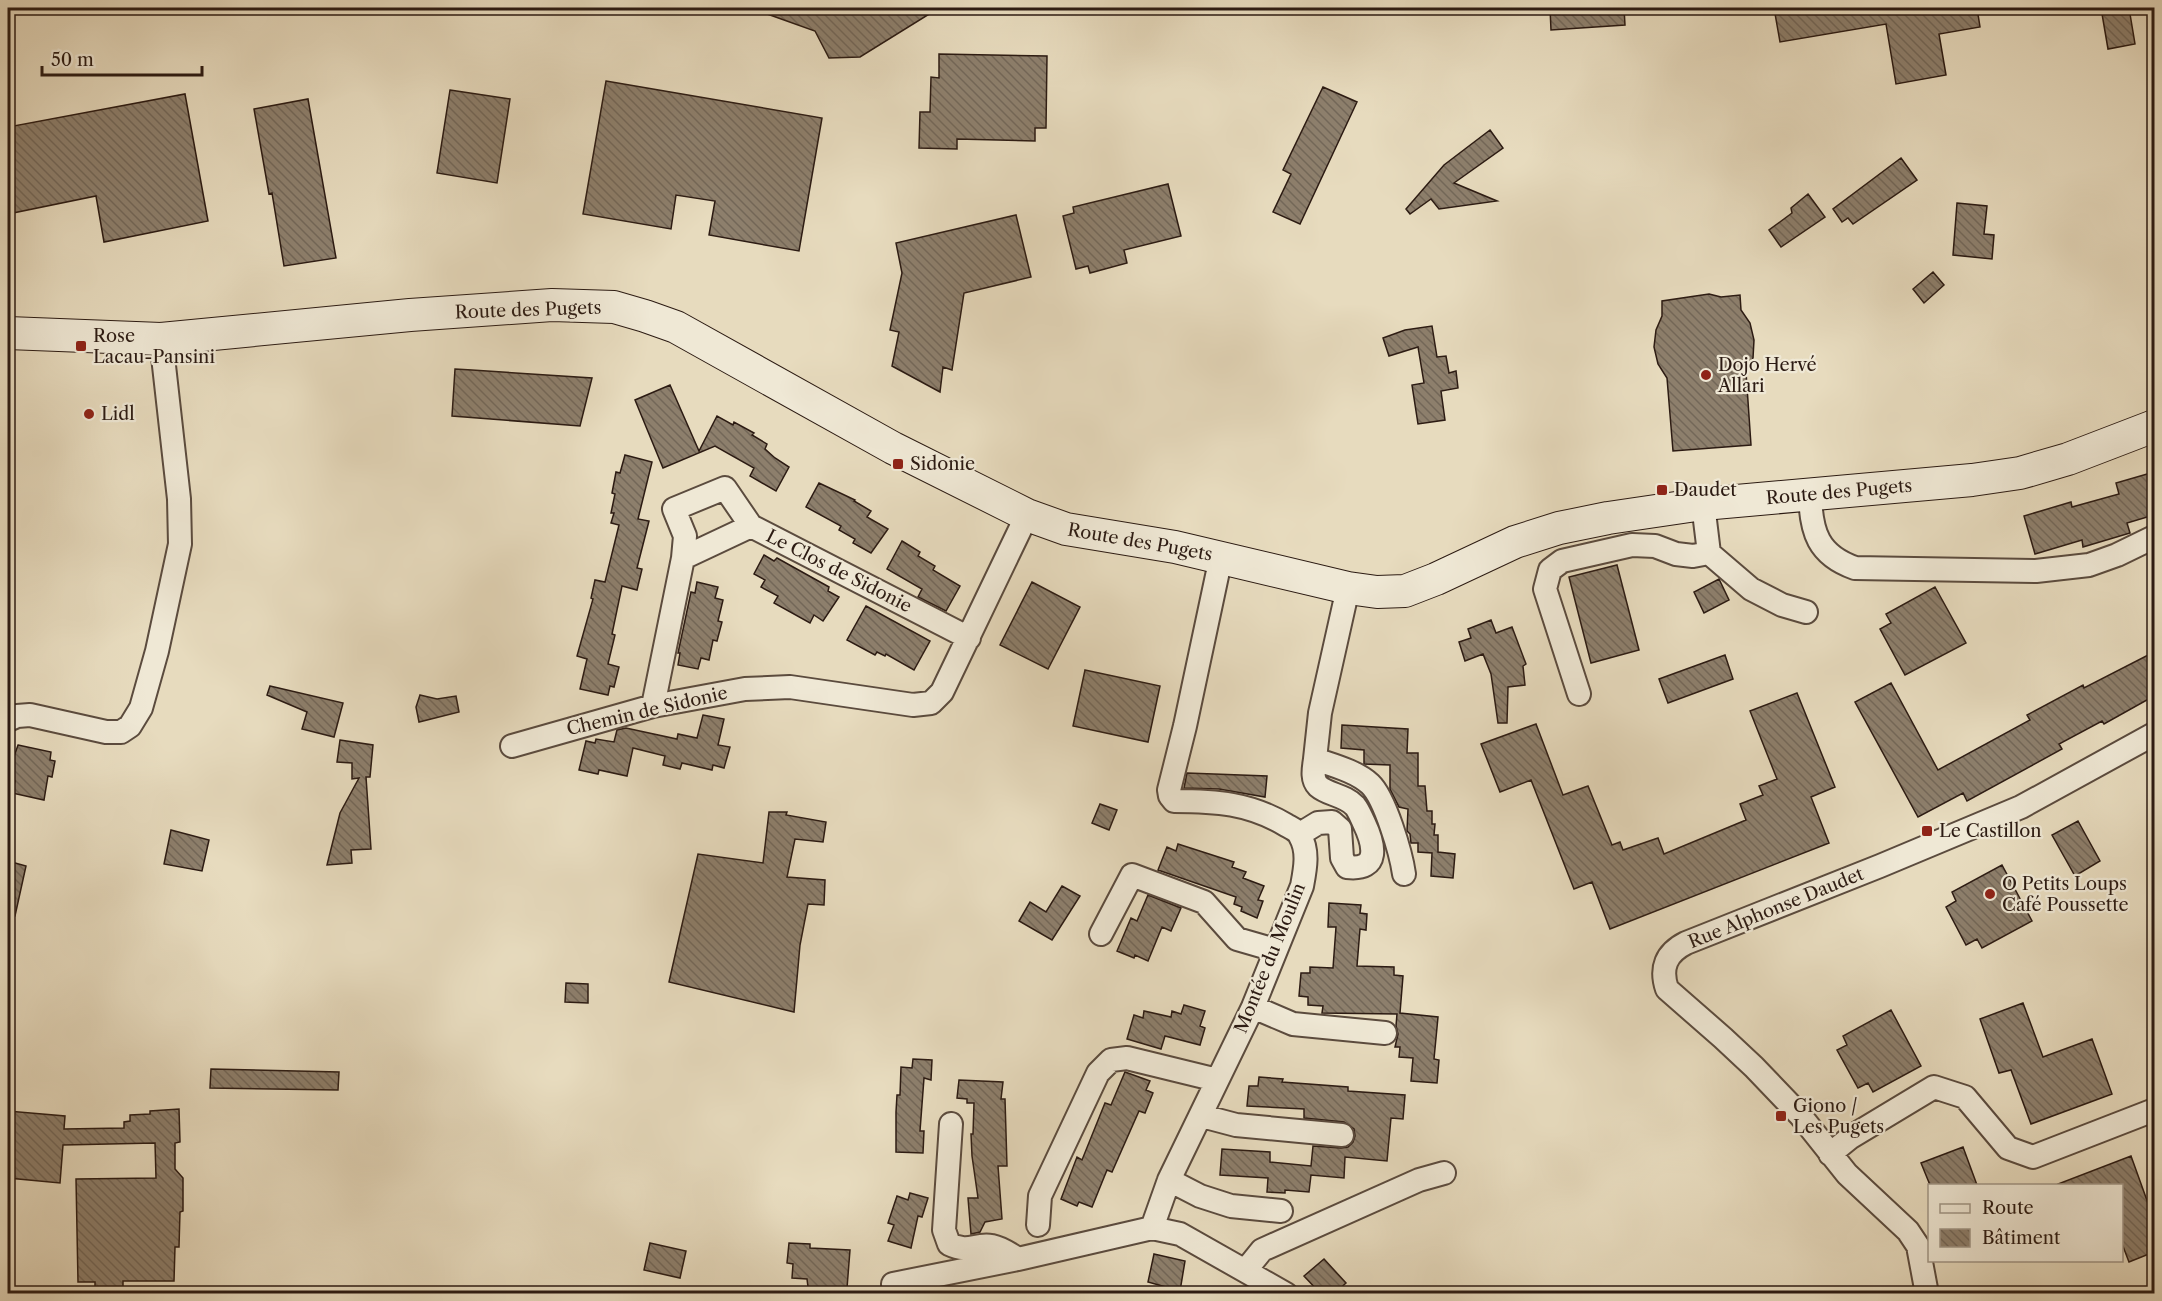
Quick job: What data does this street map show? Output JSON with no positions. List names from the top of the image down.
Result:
{
  "streets": {
    "main road": ["Route des Pugets"],
    "street": [
      "Le Clos de Sidonie",
      "Chemin de Sidonie",
      "Rue Alphonse Daudet",
      "Montée du Moulin"
    ]
  },
  "crossings": [
    ["Route des Pugets", "Chemin de Sidonie"],
    ["Le Clos de Sidonie", "Chemin de Sidonie"]
  ],
  "places": {
    "transit": [
      "Rose Lacau-Pansini",
      "Sidonie",
      "Daudet",
      "Le Castillon",
      "Giono / Les Pugets"
    ],
    "other": ["Dojo Hervé Allari", "Lidl", "O Petits Loups Café Poussette"]
  },
  "legend": ["Route", "Bâtiment"],
  "scale_bar": "50 m"
}
